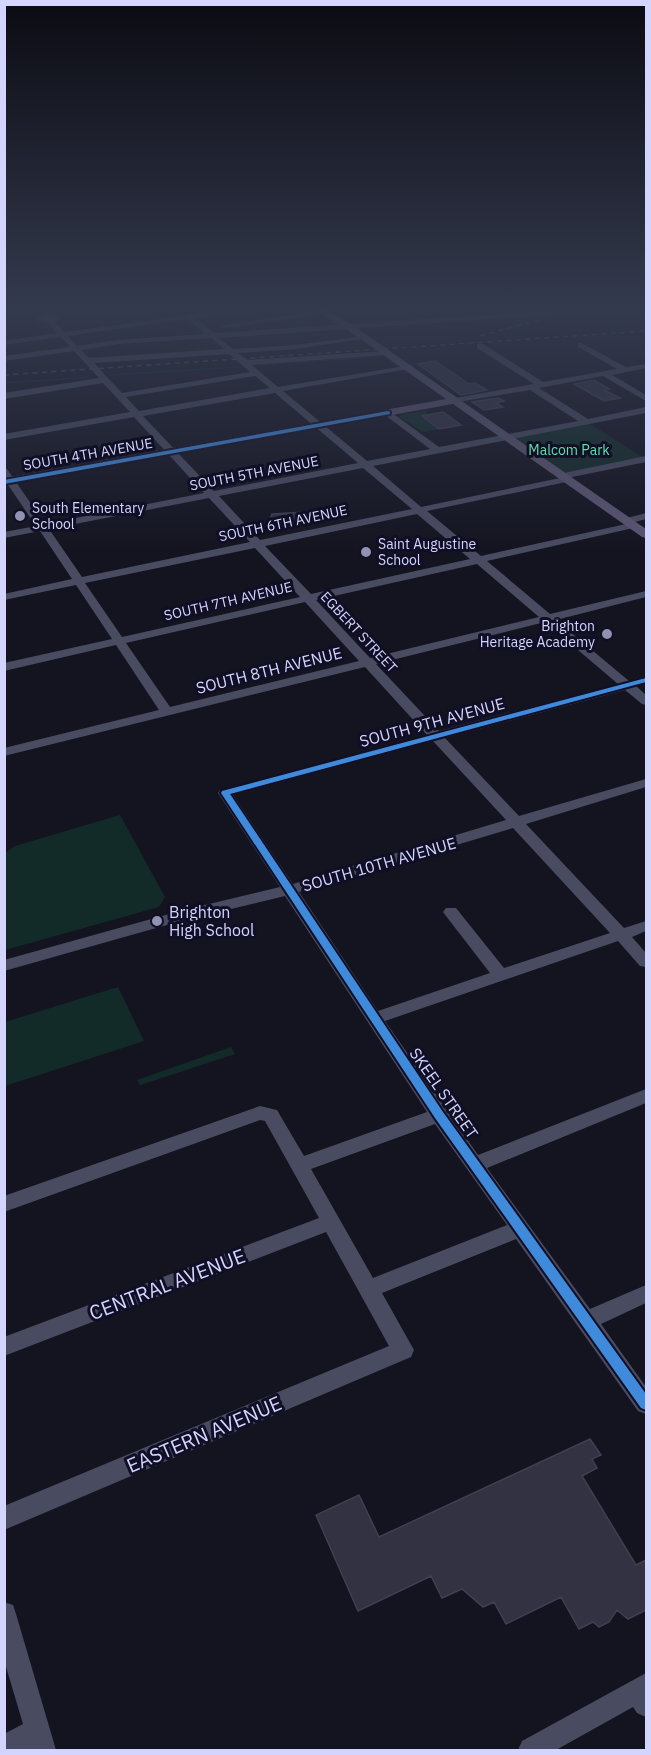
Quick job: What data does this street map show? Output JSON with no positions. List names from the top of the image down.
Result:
{
  "streets": {
    "main road": ["SOUTH 4TH AVENUE"],
    "street": [
      "SOUTH 5TH AVENUE",
      "SOUTH 6TH AVENUE",
      "SOUTH 7TH AVENUE",
      "EGBERT STREET",
      "SOUTH 8TH AVENUE",
      "SOUTH 9TH AVENUE",
      "SOUTH 10TH AVENUE",
      "SKEEL STREET",
      "CENTRAL AVENUE",
      "EASTERN AVENUE"
    ]
  },
  "crossings": [
    ["SOUTH 4TH AVENUE", "EGBERT STREET"],
    ["SOUTH 5TH AVENUE", "EGBERT STREET"],
    ["SOUTH 6TH AVENUE", "EGBERT STREET"],
    ["SOUTH 7TH AVENUE", "EGBERT STREET"],
    ["EGBERT STREET", "SOUTH 8TH AVENUE"],
    ["EGBERT STREET", "SOUTH 9TH AVENUE"],
    ["EGBERT STREET", "SOUTH 10TH AVENUE"],
    ["SOUTH 9TH AVENUE", "SKEEL STREET"],
    ["SOUTH 10TH AVENUE", "SKEEL STREET"]
  ],
  "parks": ["Malcom Park"],
  "places": [
    "South Elementary School",
    "Saint Augustine School",
    "Brighton Heritage Academy",
    "Brighton High School"
  ]
}
